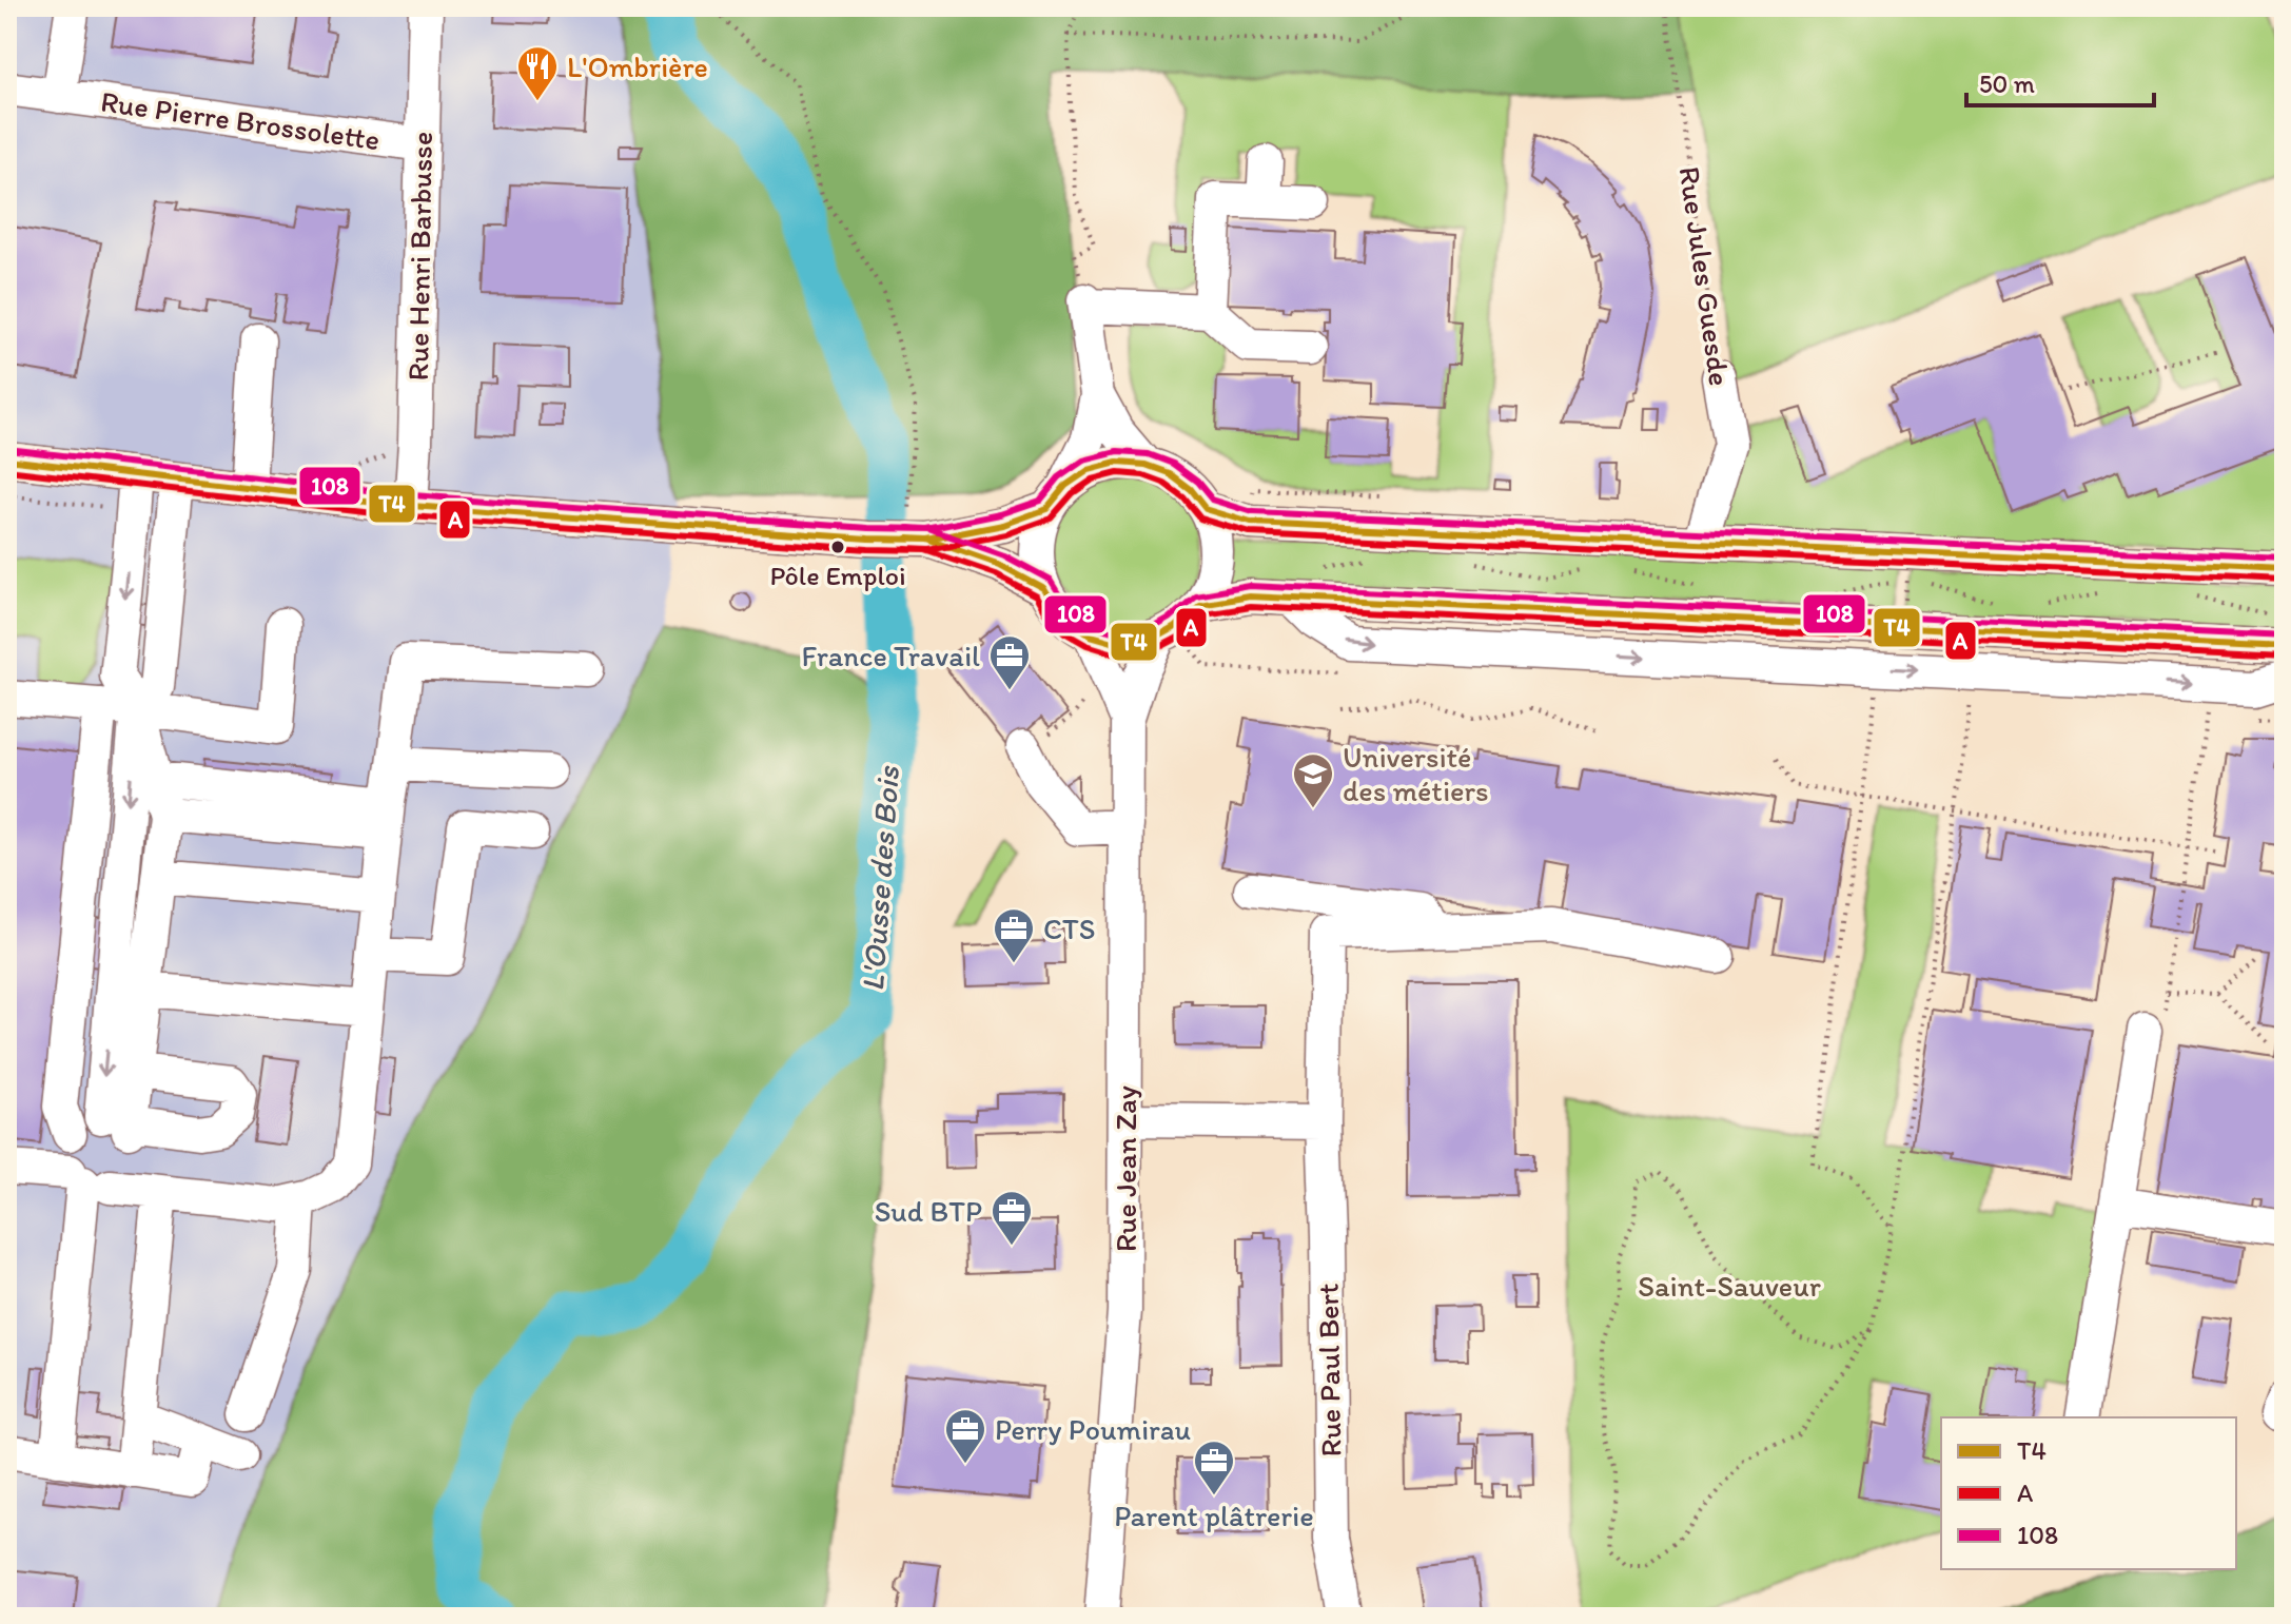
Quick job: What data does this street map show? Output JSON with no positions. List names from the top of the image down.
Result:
{
  "streets": {
    "street": [
      "Rue Pierre Brossolette",
      "Rue Henri Barbusse",
      "Rue Jules Guesde",
      "Rue Jean Zay",
      "Rue Paul Bert"
    ]
  },
  "crossings": [
    ["Rue Pierre Brossolette", "Rue Henri Barbusse"]
  ],
  "water": ["L'Ousse des Bois"],
  "parks": ["Saint-Sauveur"],
  "places": {
    "restaurant": ["L'Ombrière"],
    "other": ["Pôle Emploi"],
    "office": [
      "France Travail",
      "CTS",
      "Sud BTP",
      "Perry Poumirau",
      "Parent plâtrerie"
    ],
    "school or university": ["Université des métiers"]
  },
  "lines": ["transit line 108", "transit line T4", "transit line A"],
  "legend": ["T4", "A", "108"],
  "scale_bar": "50 m"
}
